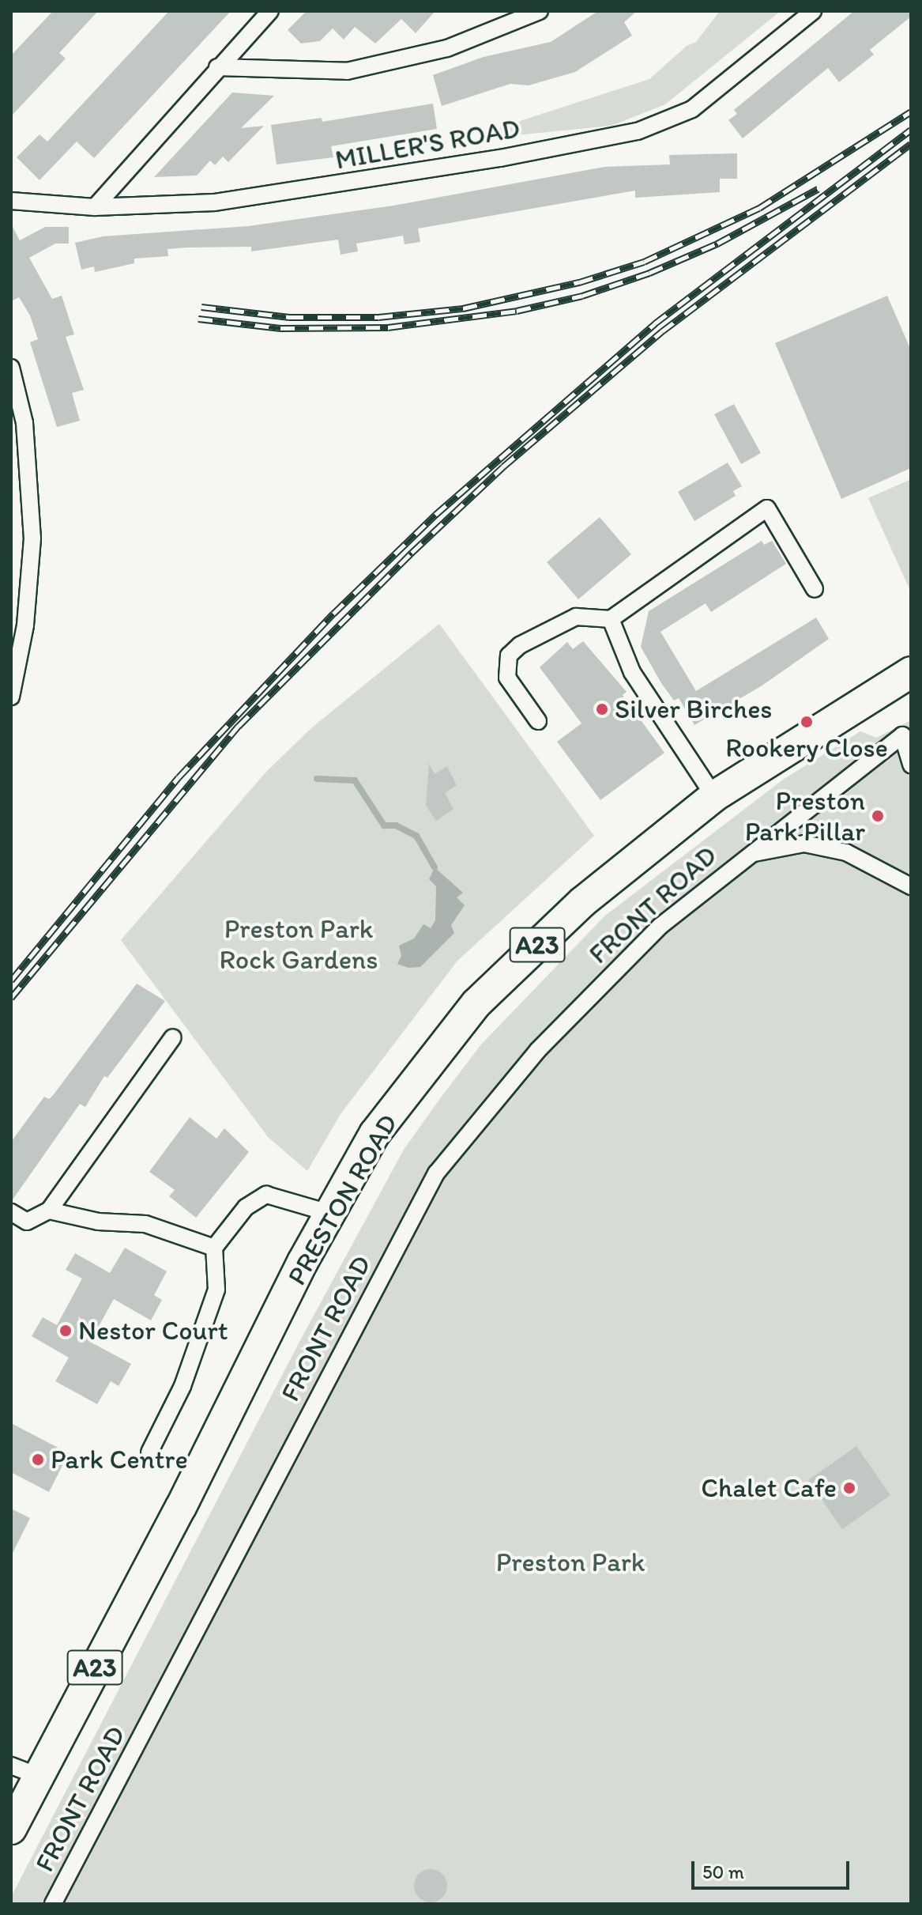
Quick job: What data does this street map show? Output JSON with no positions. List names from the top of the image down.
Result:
{
  "streets": {
    "highway": ["A23", "PRESTON ROAD"],
    "street": ["MILLER'S ROAD", "FRONT ROAD"]
  },
  "parks": ["Preston Park Rock Gardens", "Preston Park"],
  "places": [
    "Silver Birches",
    "Rookery Close",
    "Preston Park Pillar",
    "Nestor Court",
    "Park Centre",
    "Chalet Cafe"
  ],
  "scale_bar": "50 m"
}
